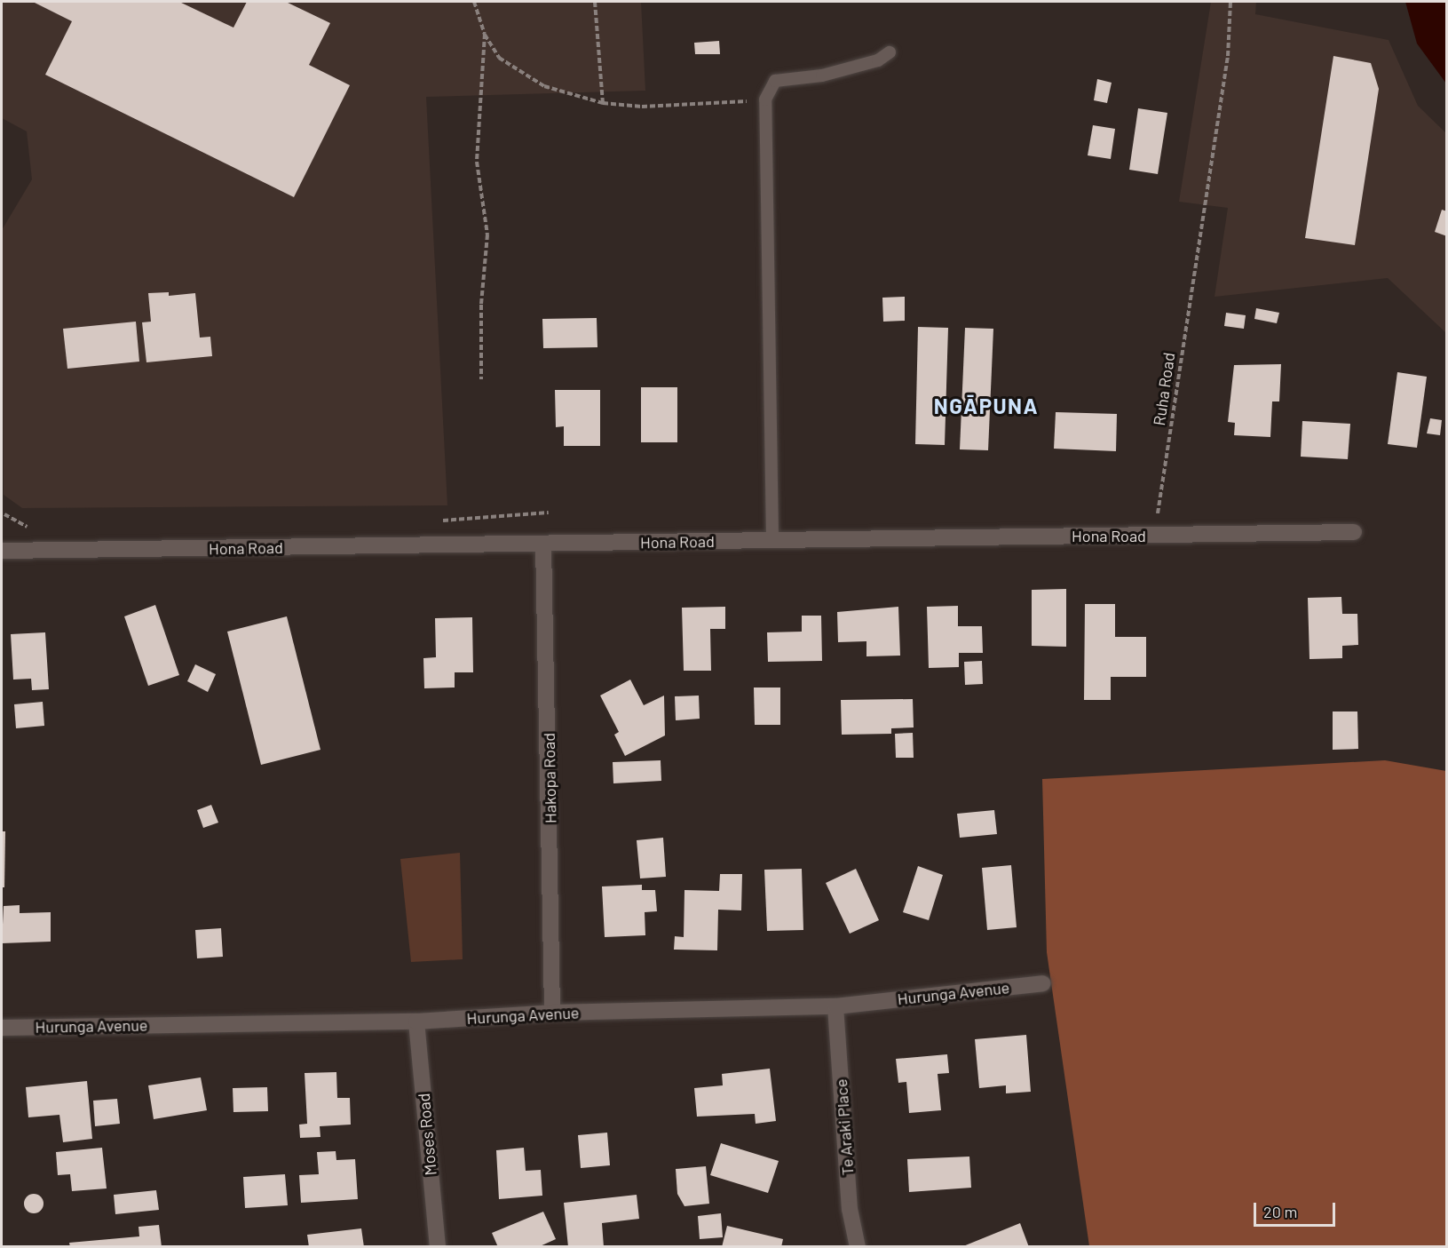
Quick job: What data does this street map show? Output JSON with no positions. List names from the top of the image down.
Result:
{
  "streets": {
    "street": [
      "Hona Road",
      "Hakopa Road",
      "Hurunga Avenue",
      "Te Araki Place",
      "Moses Road"
    ],
    "path": ["Ruha Road"]
  },
  "crossings": [
    ["Ruha Road", "Hona Road"],
    ["Hona Road", "Hakopa Road"],
    ["Hakopa Road", "Hurunga Avenue"],
    ["Hurunga Avenue", "Te Araki Place"],
    ["Hurunga Avenue", "Moses Road"]
  ],
  "districts": ["NGĀPUNA"],
  "scale_bar": "20 m"
}
